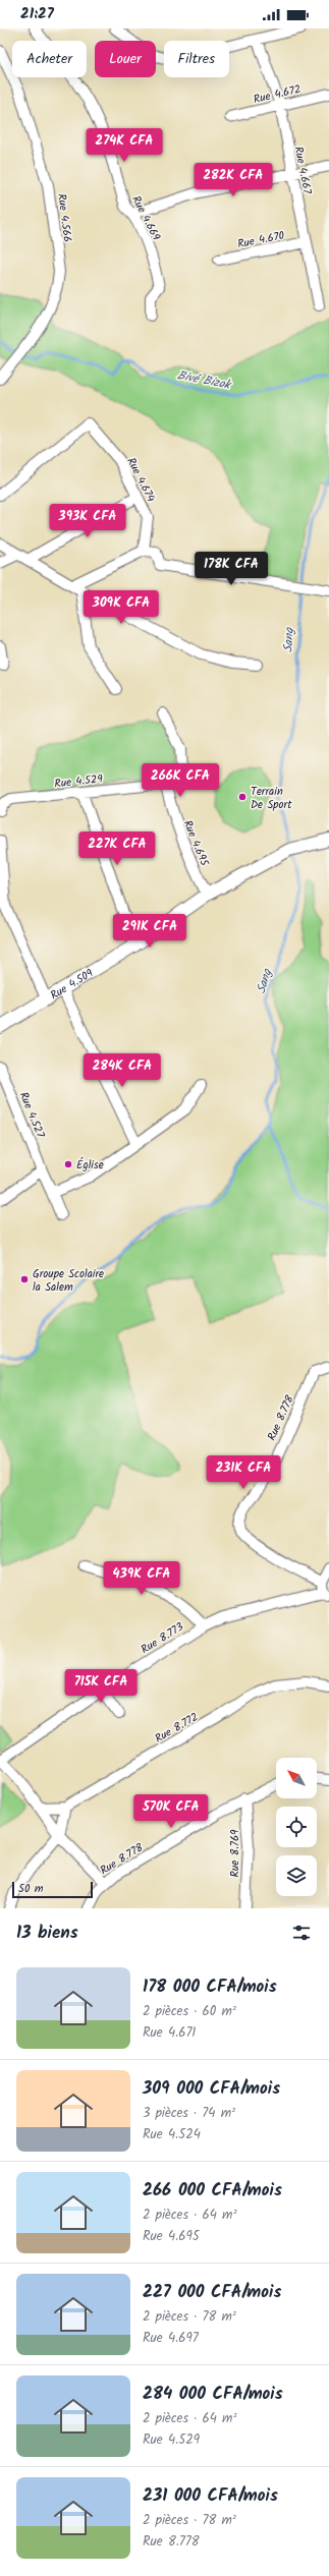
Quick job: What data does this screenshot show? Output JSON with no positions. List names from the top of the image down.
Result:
{
  "streets": {
    "street": [
      "Rue 4.672",
      "Rue 4.667",
      "Rue 4.566",
      "Rue 4.669",
      "Rue 4.670",
      "Rue 4.674",
      "Rue 4.529",
      "Rue 4.695",
      "Rue 4.509",
      "Rue 4.527",
      "Rue 8.778",
      "Rue 8.773",
      "Rue 8.772",
      "Rue 8.769"
    ]
  },
  "crossings": [
    ["Rue 4.672", "Rue 4.667"],
    ["Rue 4.667", "Rue 4.670"],
    ["Rue 4.529", "Rue 4.695"],
    ["Rue 4.695", "Rue 4.509"],
    ["Rue 8.778", "Rue 8.773"],
    ["Rue 8.778", "Rue 8.769"],
    ["Rue 8.773", "Rue 8.772"]
  ],
  "water": ["Bivé Bizok", "Sang"],
  "places": ["Terrain De Sport", "Église", "Groupe Scolaire la Salem"],
  "scale_bar": "50 m",
  "north": "top left",
  "page": {
    "status": "21:27",
    "chip": ["Acheter", "Louer", "Filtres"],
    "price": [
      "274K CFA",
      "282K CFA",
      "393K CFA",
      "178K CFA",
      "309K CFA",
      "266K CFA",
      "227K CFA",
      "291K CFA",
      "284K CFA",
      "231K CFA",
      "439K CFA",
      "715K CFA",
      "570K CFA"
    ],
    "scale": "50 m",
    "heading": "13 biens",
    "list": [
      {
        "name": "178 000 CFA/mois",
        "note": "2 pièces · 60 m² · Rue 4.671"
      },
      {
        "name": "309 000 CFA/mois",
        "note": "3 pièces · 74 m² · Rue 4.524"
      },
      {
        "name": "266 000 CFA/mois",
        "note": "2 pièces · 64 m² · Rue 4.695"
      },
      {
        "name": "227 000 CFA/mois",
        "note": "2 pièces · 78 m² · Rue 4.697"
      },
      {
        "name": "284 000 CFA/mois",
        "note": "2 pièces · 64 m² · Rue 4.529"
      },
      {
        "name": "231 000 CFA/mois",
        "note": "2 pièces · 78 m² · Rue 8.778"
      }
    ]
  }
}
